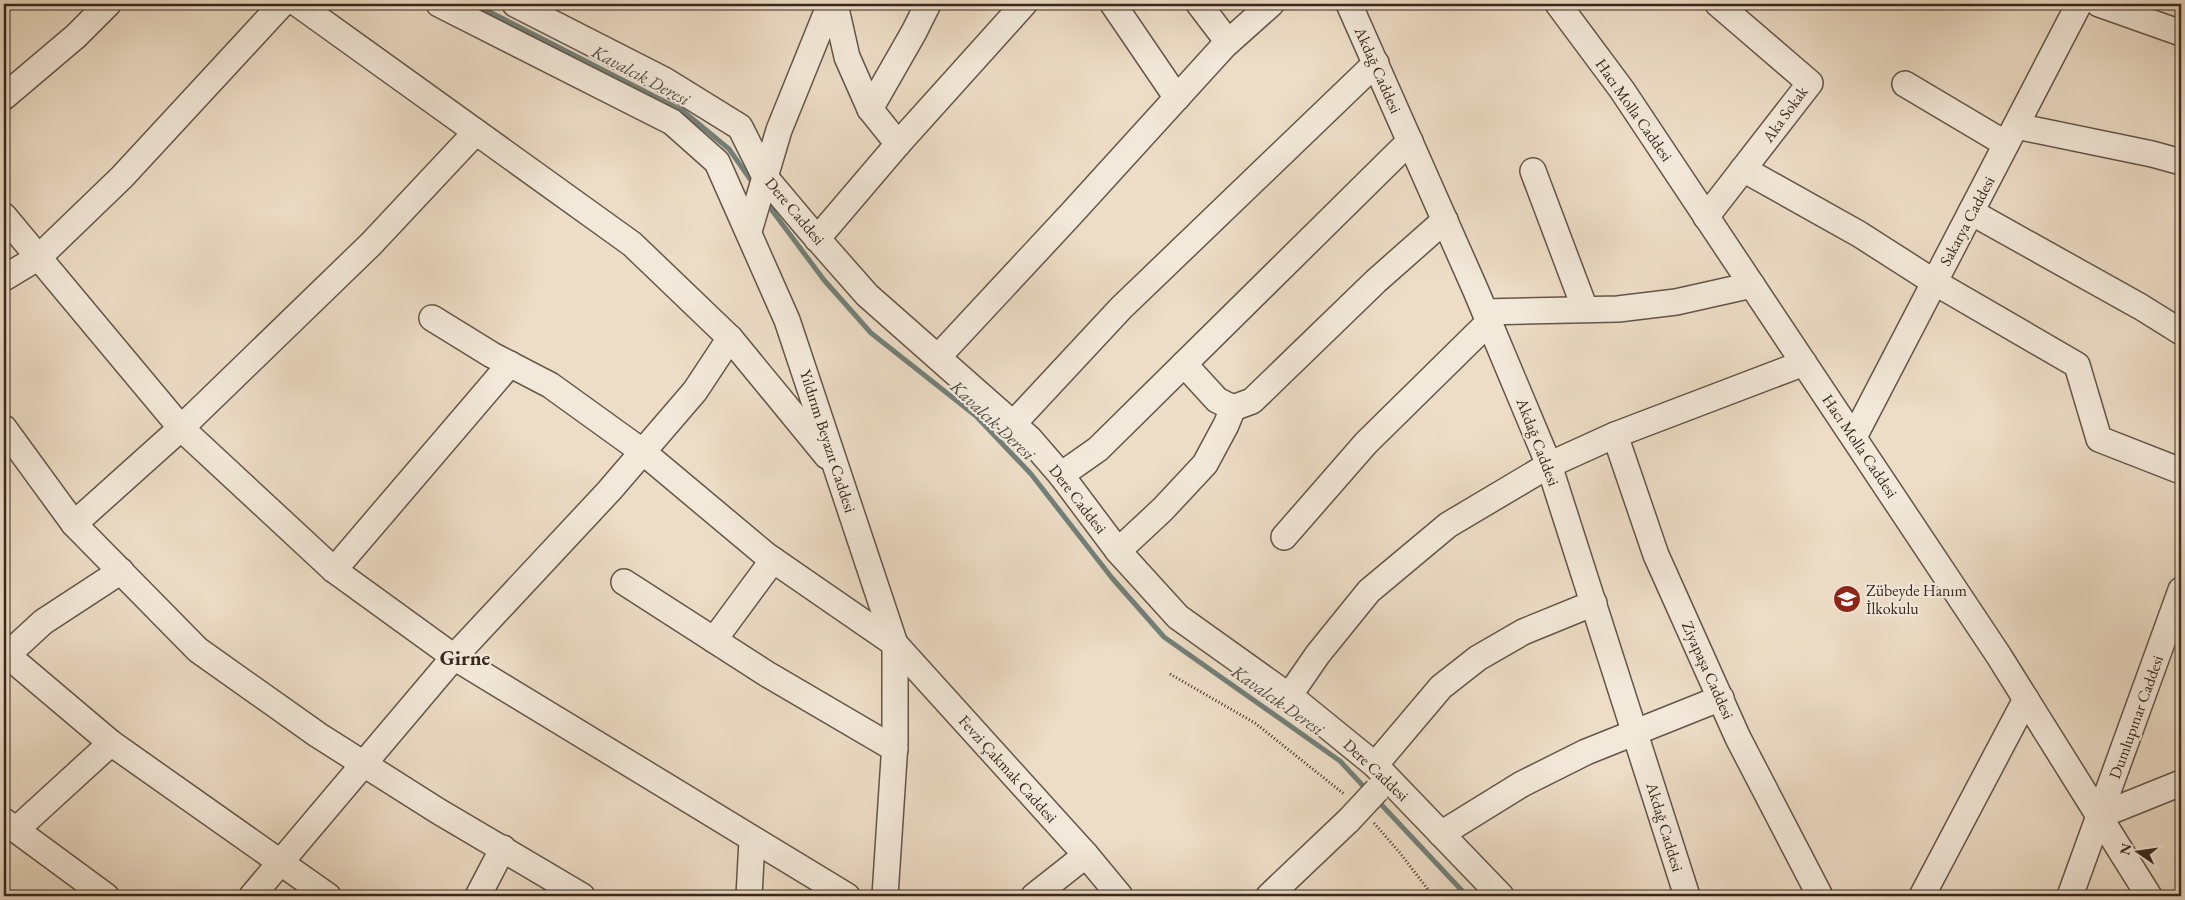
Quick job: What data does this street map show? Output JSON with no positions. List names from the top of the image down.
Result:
{
  "streets": {
    "street": [
      "Akdağ Caddesi",
      "Hacı Molla Caddesi",
      "Aka Sokak",
      "Dere Caddesi",
      "Sakarya Caddesi",
      "Yıldırım Beyazıt Caddesi",
      "Ziyapaşa Caddesi",
      "Dumlupınar Caddesi",
      "Fevzi Çakmak Caddesi"
    ]
  },
  "crossings": [
    ["Hacı Molla Caddesi", "Aka Sokak"],
    ["Hacı Molla Caddesi", "Sakarya Caddesi"],
    ["Hacı Molla Caddesi", "Dumlupınar Caddesi"],
    ["Yıldırım Beyazıt Caddesi", "Fevzi Çakmak Caddesi"]
  ],
  "districts": ["Girne"],
  "water": ["Kavalcık Deresi"],
  "places": {
    "school or university": ["Zübeyde Hanım İlkokulu"]
  },
  "north": "left"
}
